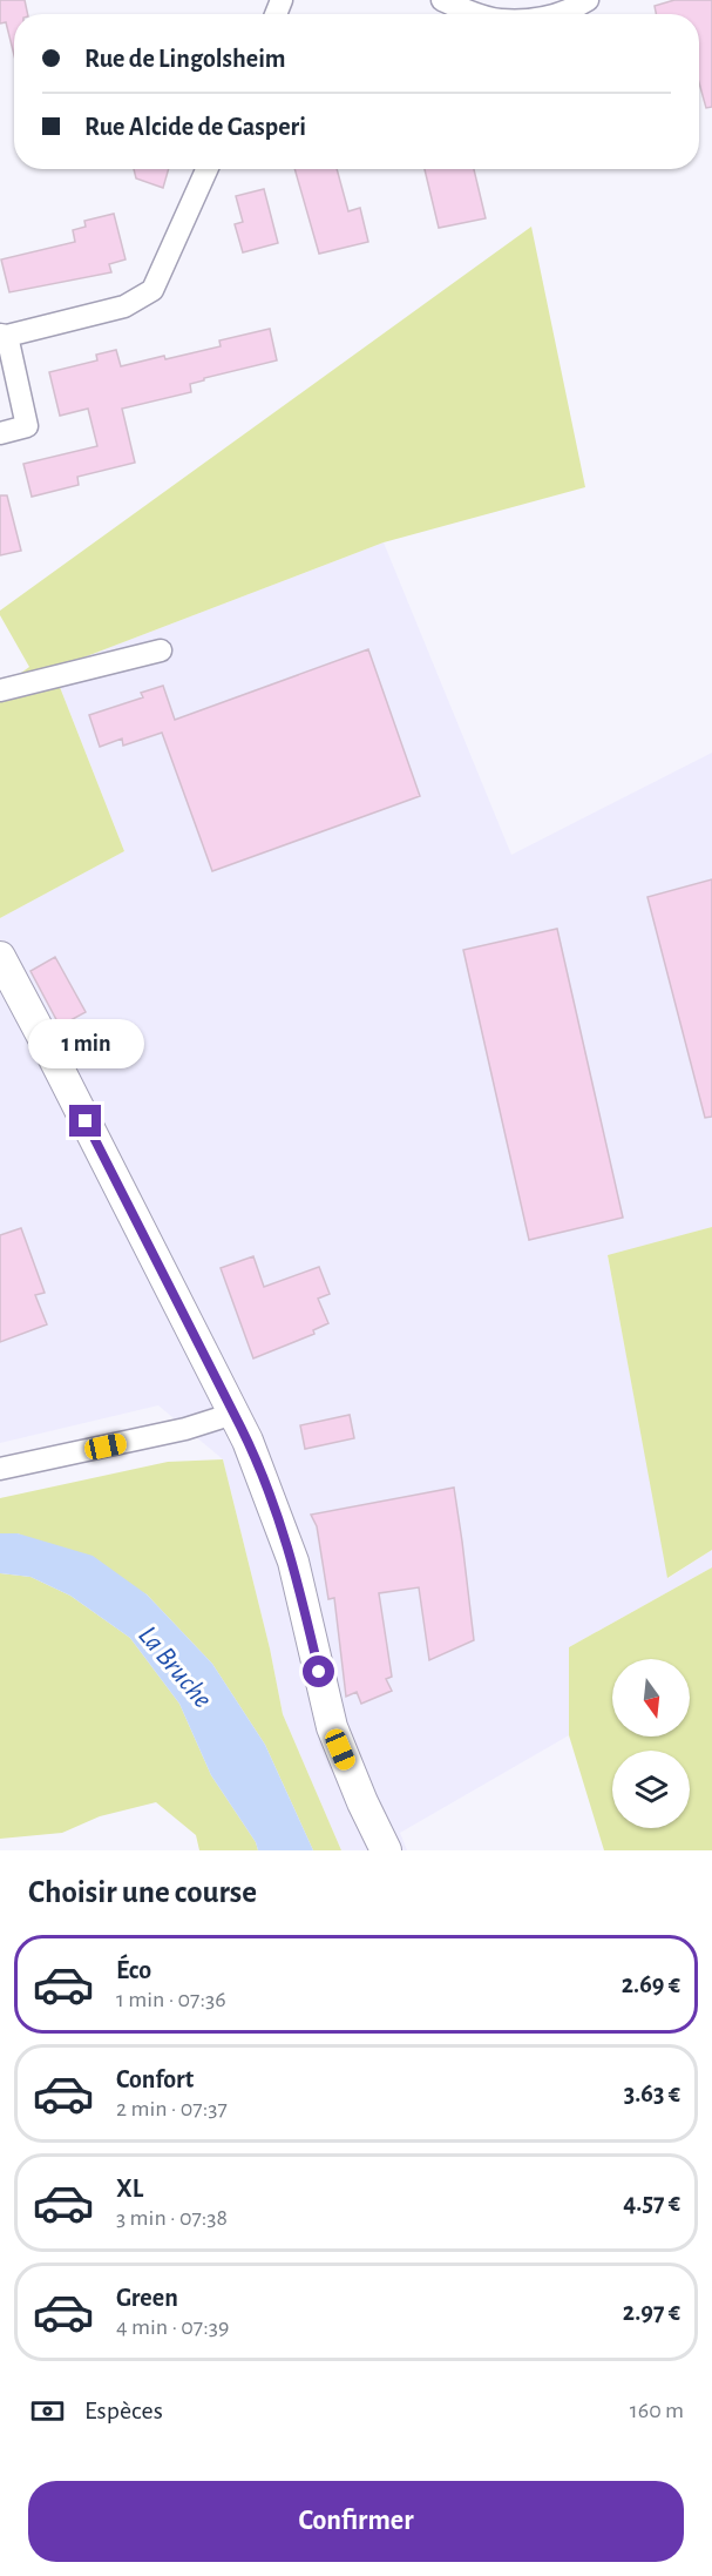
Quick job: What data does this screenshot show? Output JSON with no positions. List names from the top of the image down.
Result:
{
  "water": ["La Bruche"],
  "north": "bottom",
  "page": {
    "banner": ["Rue de Lingolsheim", "Rue Alcide de Gasperi"],
    "bubble": "1 min",
    "heading": "Choisir une course",
    "list": [
      {
        "name": "Éco",
        "note": "1 min · 07:36",
        "value": "2.69 €"
      },
      {
        "name": "Confort",
        "note": "2 min · 07:37",
        "value": "3.63 €"
      },
      {
        "name": "XL",
        "note": "3 min · 07:38",
        "value": "4.57 €"
      },
      {
        "name": "Green",
        "note": "4 min · 07:39",
        "value": "2.97 €"
      }
    ],
    "pay": ["Espèces", "160 m"],
    "buttons": "Confirmer"
  }
}
